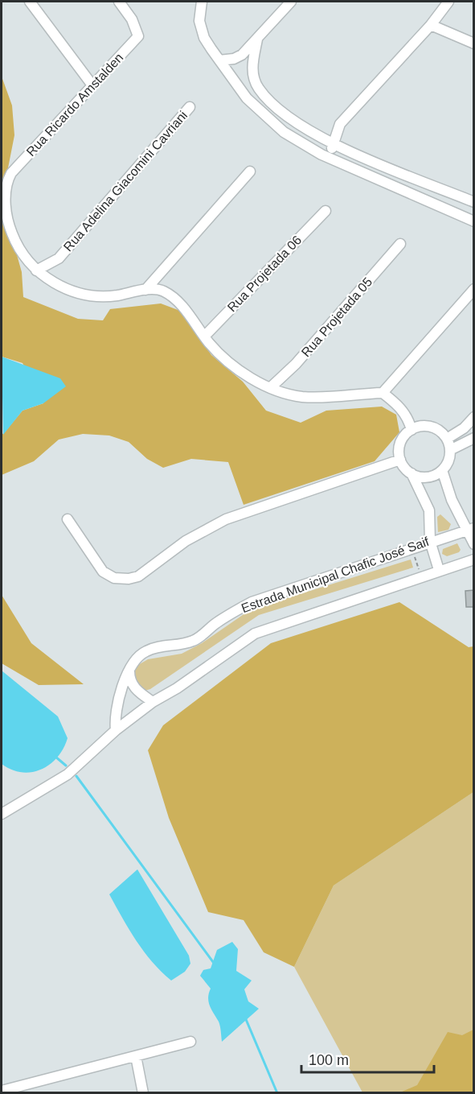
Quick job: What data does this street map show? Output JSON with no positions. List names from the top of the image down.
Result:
{
  "streets": {
    "street": [
      "Rua Ricardo Amstalden",
      "Rua Adelina Giacomini Cavriani",
      "Rua Projetada 06",
      "Rua Projetada 05",
      "Estrada Municipal Chafic José Saif"
    ]
  },
  "crossings": [
    ["Rua Ricardo Amstalden", "Rua Adelina Giacomini Cavriani"]
  ],
  "scale_bar": "100 m"
}
